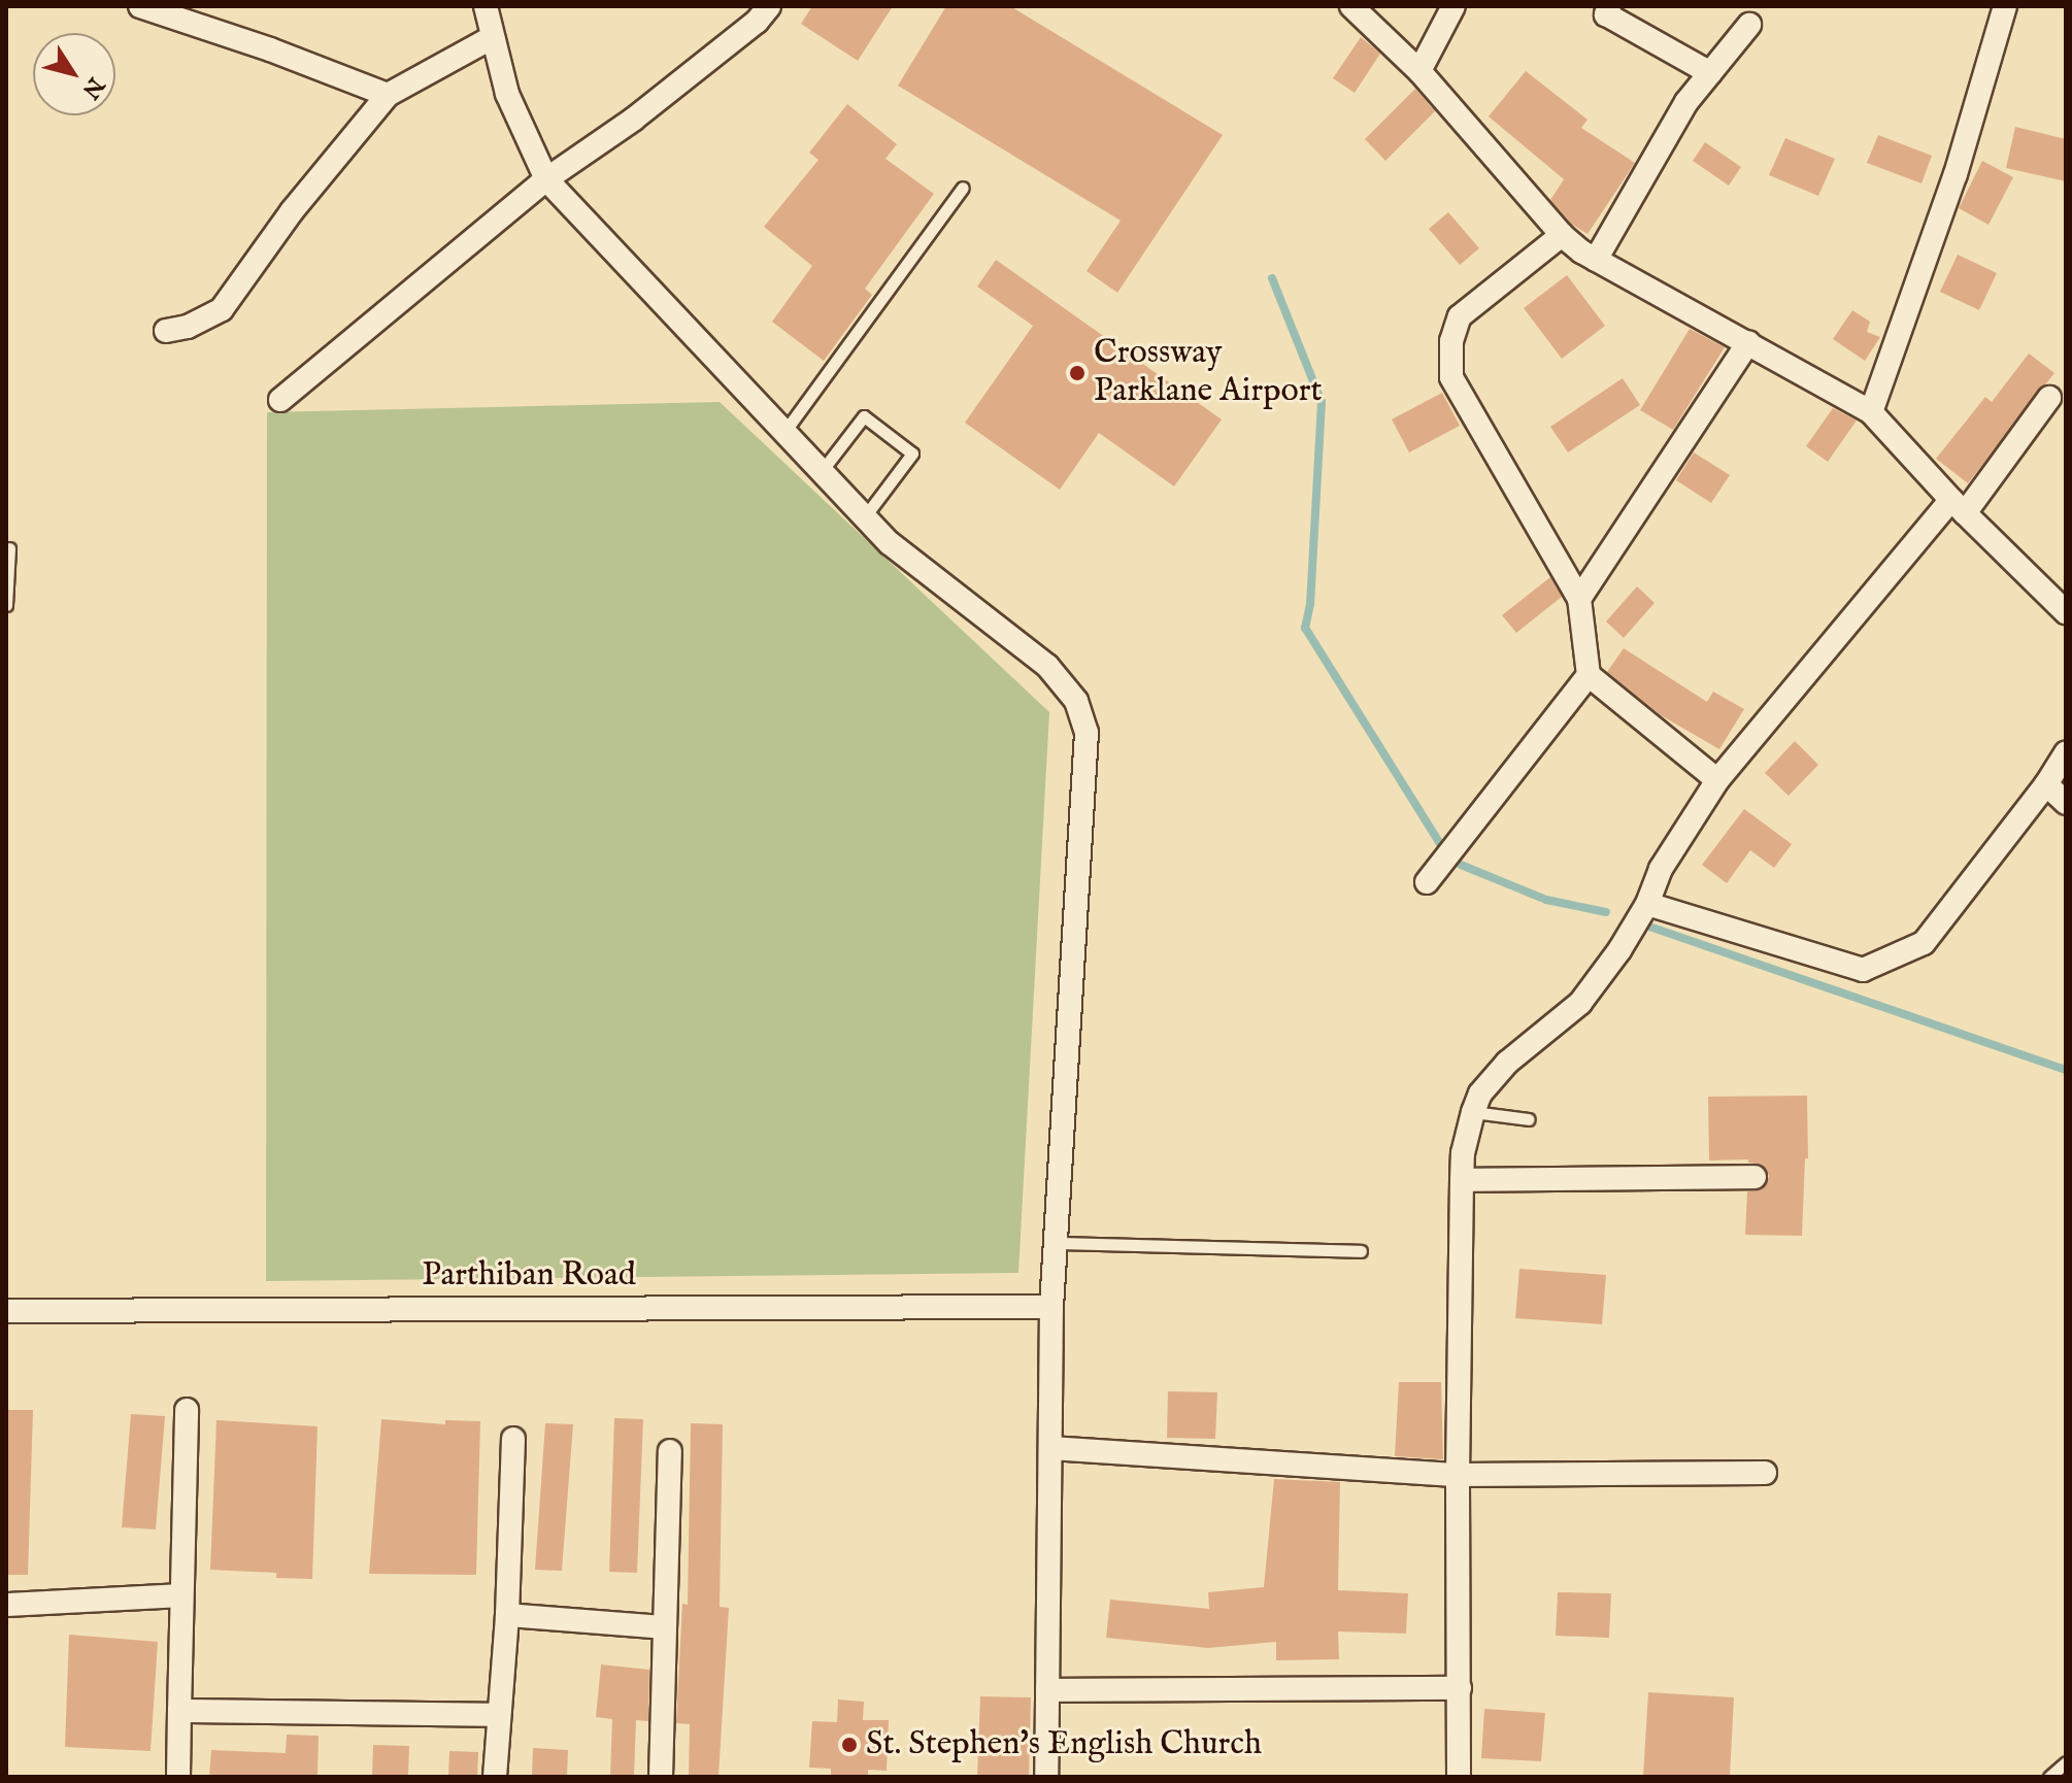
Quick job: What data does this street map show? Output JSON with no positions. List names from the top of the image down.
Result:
{
  "streets": {
    "street": ["Parthiban Road"]
  },
  "places": ["Crossway Parklane Airport", "St. Stephen's English Church"],
  "north": "bottom right"
}
